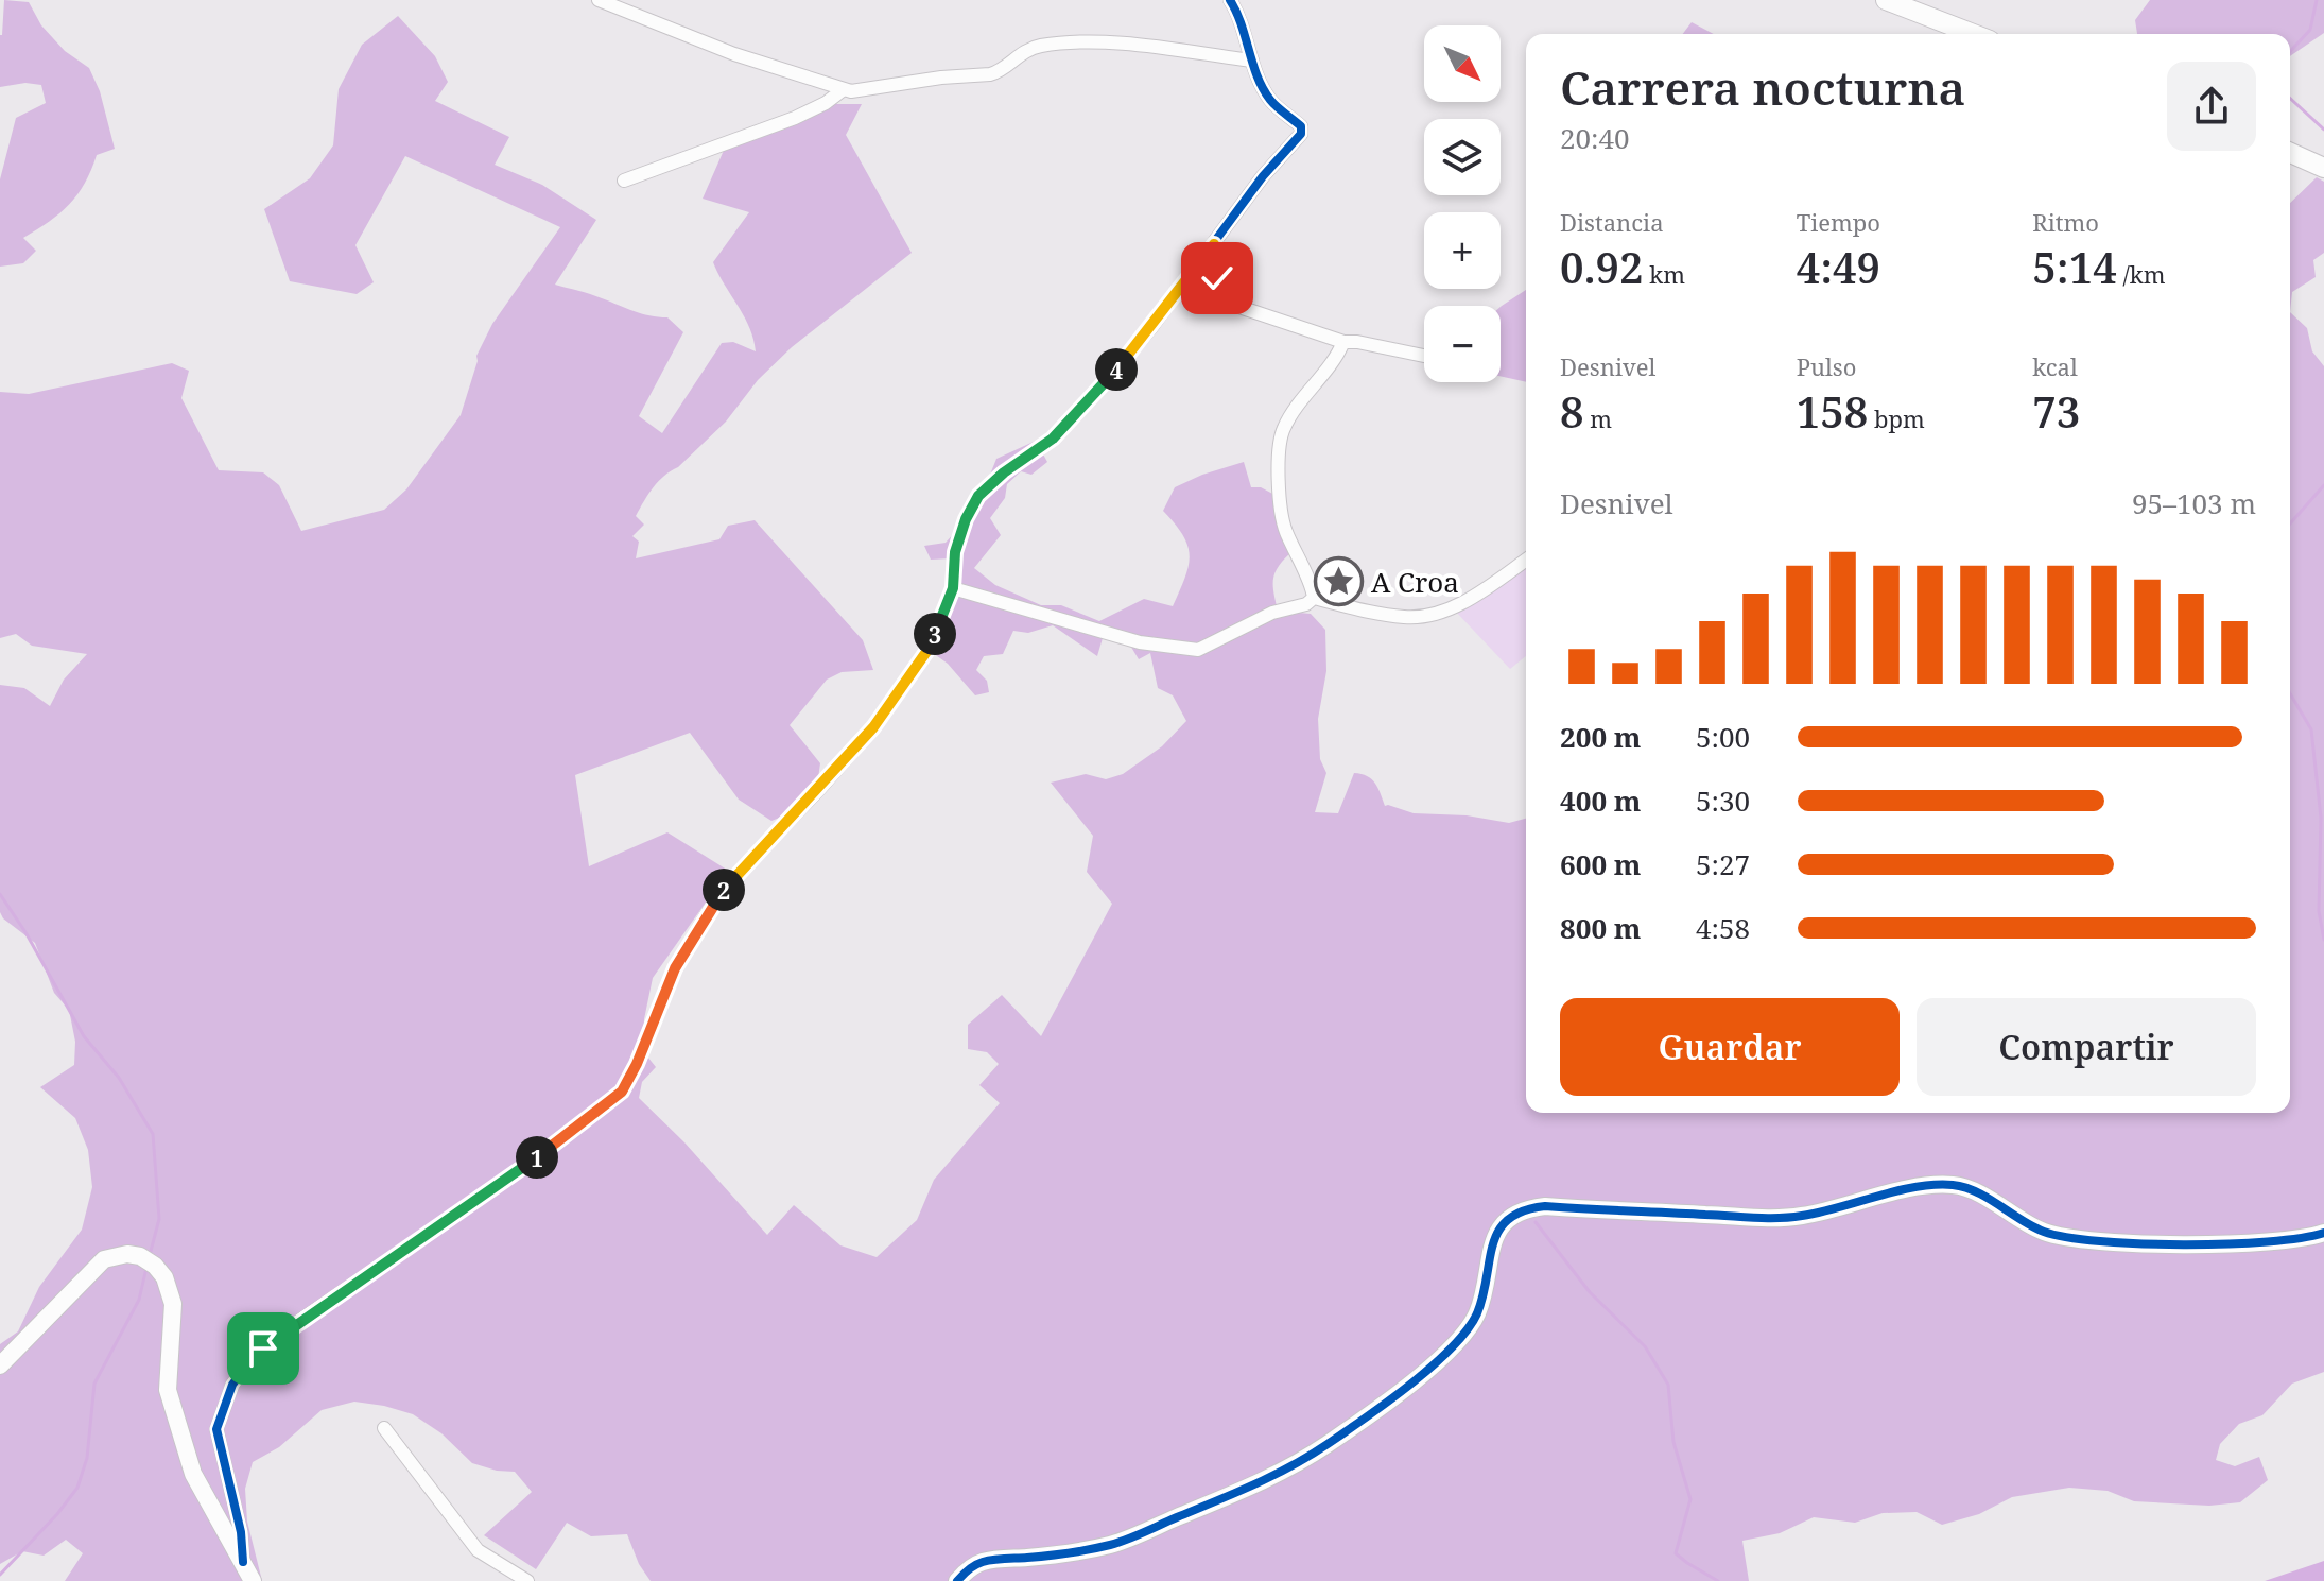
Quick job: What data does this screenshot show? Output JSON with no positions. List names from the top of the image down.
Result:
{
  "places": {
    "place": ["A Croa"]
  },
  "north": "bottom right",
  "page": {
    "map_buttons": ["+", "−"],
    "heading": ["Carrera nocturna", "20:40"],
    "stats": [
      ["Distancia", "0.92 km"],
      ["Tiempo", "4:49"],
      ["Ritmo", "5:14 /km"],
      ["Desnivel", "8 m"],
      ["Pulso", "158 bpm"],
      ["kcal", "73"]
    ],
    "pins": [
      "4",
      "3",
      "2",
      "1"
    ],
    "chart": ["Desnivel", "95–103 m"],
    "list": [
      {
        "name": "200 m",
        "note": "5:00"
      },
      {
        "name": "400 m",
        "note": "5:30"
      },
      {
        "name": "600 m",
        "note": "5:27"
      },
      {
        "name": "800 m",
        "note": "4:58"
      }
    ],
    "buttons": ["Guardar", "Compartir"]
  }
}
